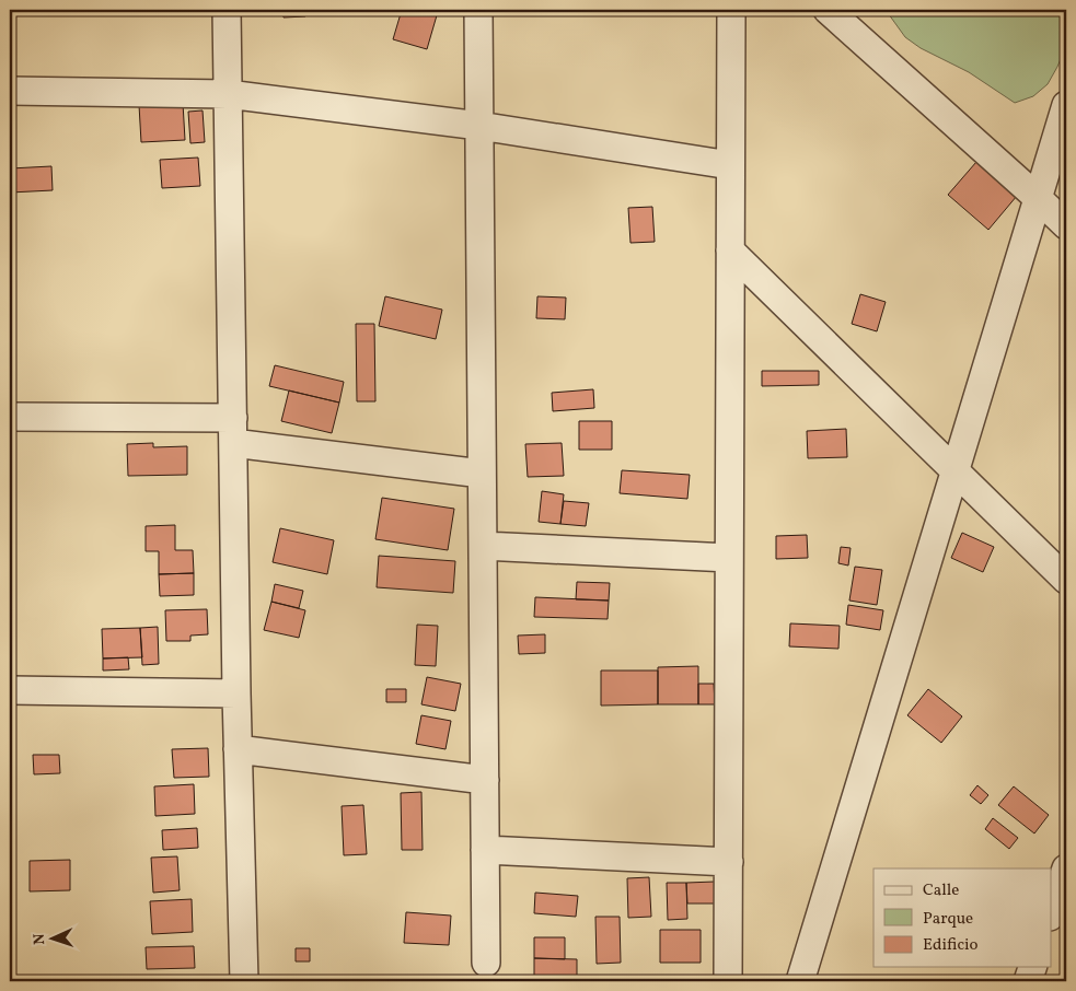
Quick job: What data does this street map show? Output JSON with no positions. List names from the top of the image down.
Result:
{
  "legend": ["Calle", "Parque", "Edificio"],
  "north": "left"
}
